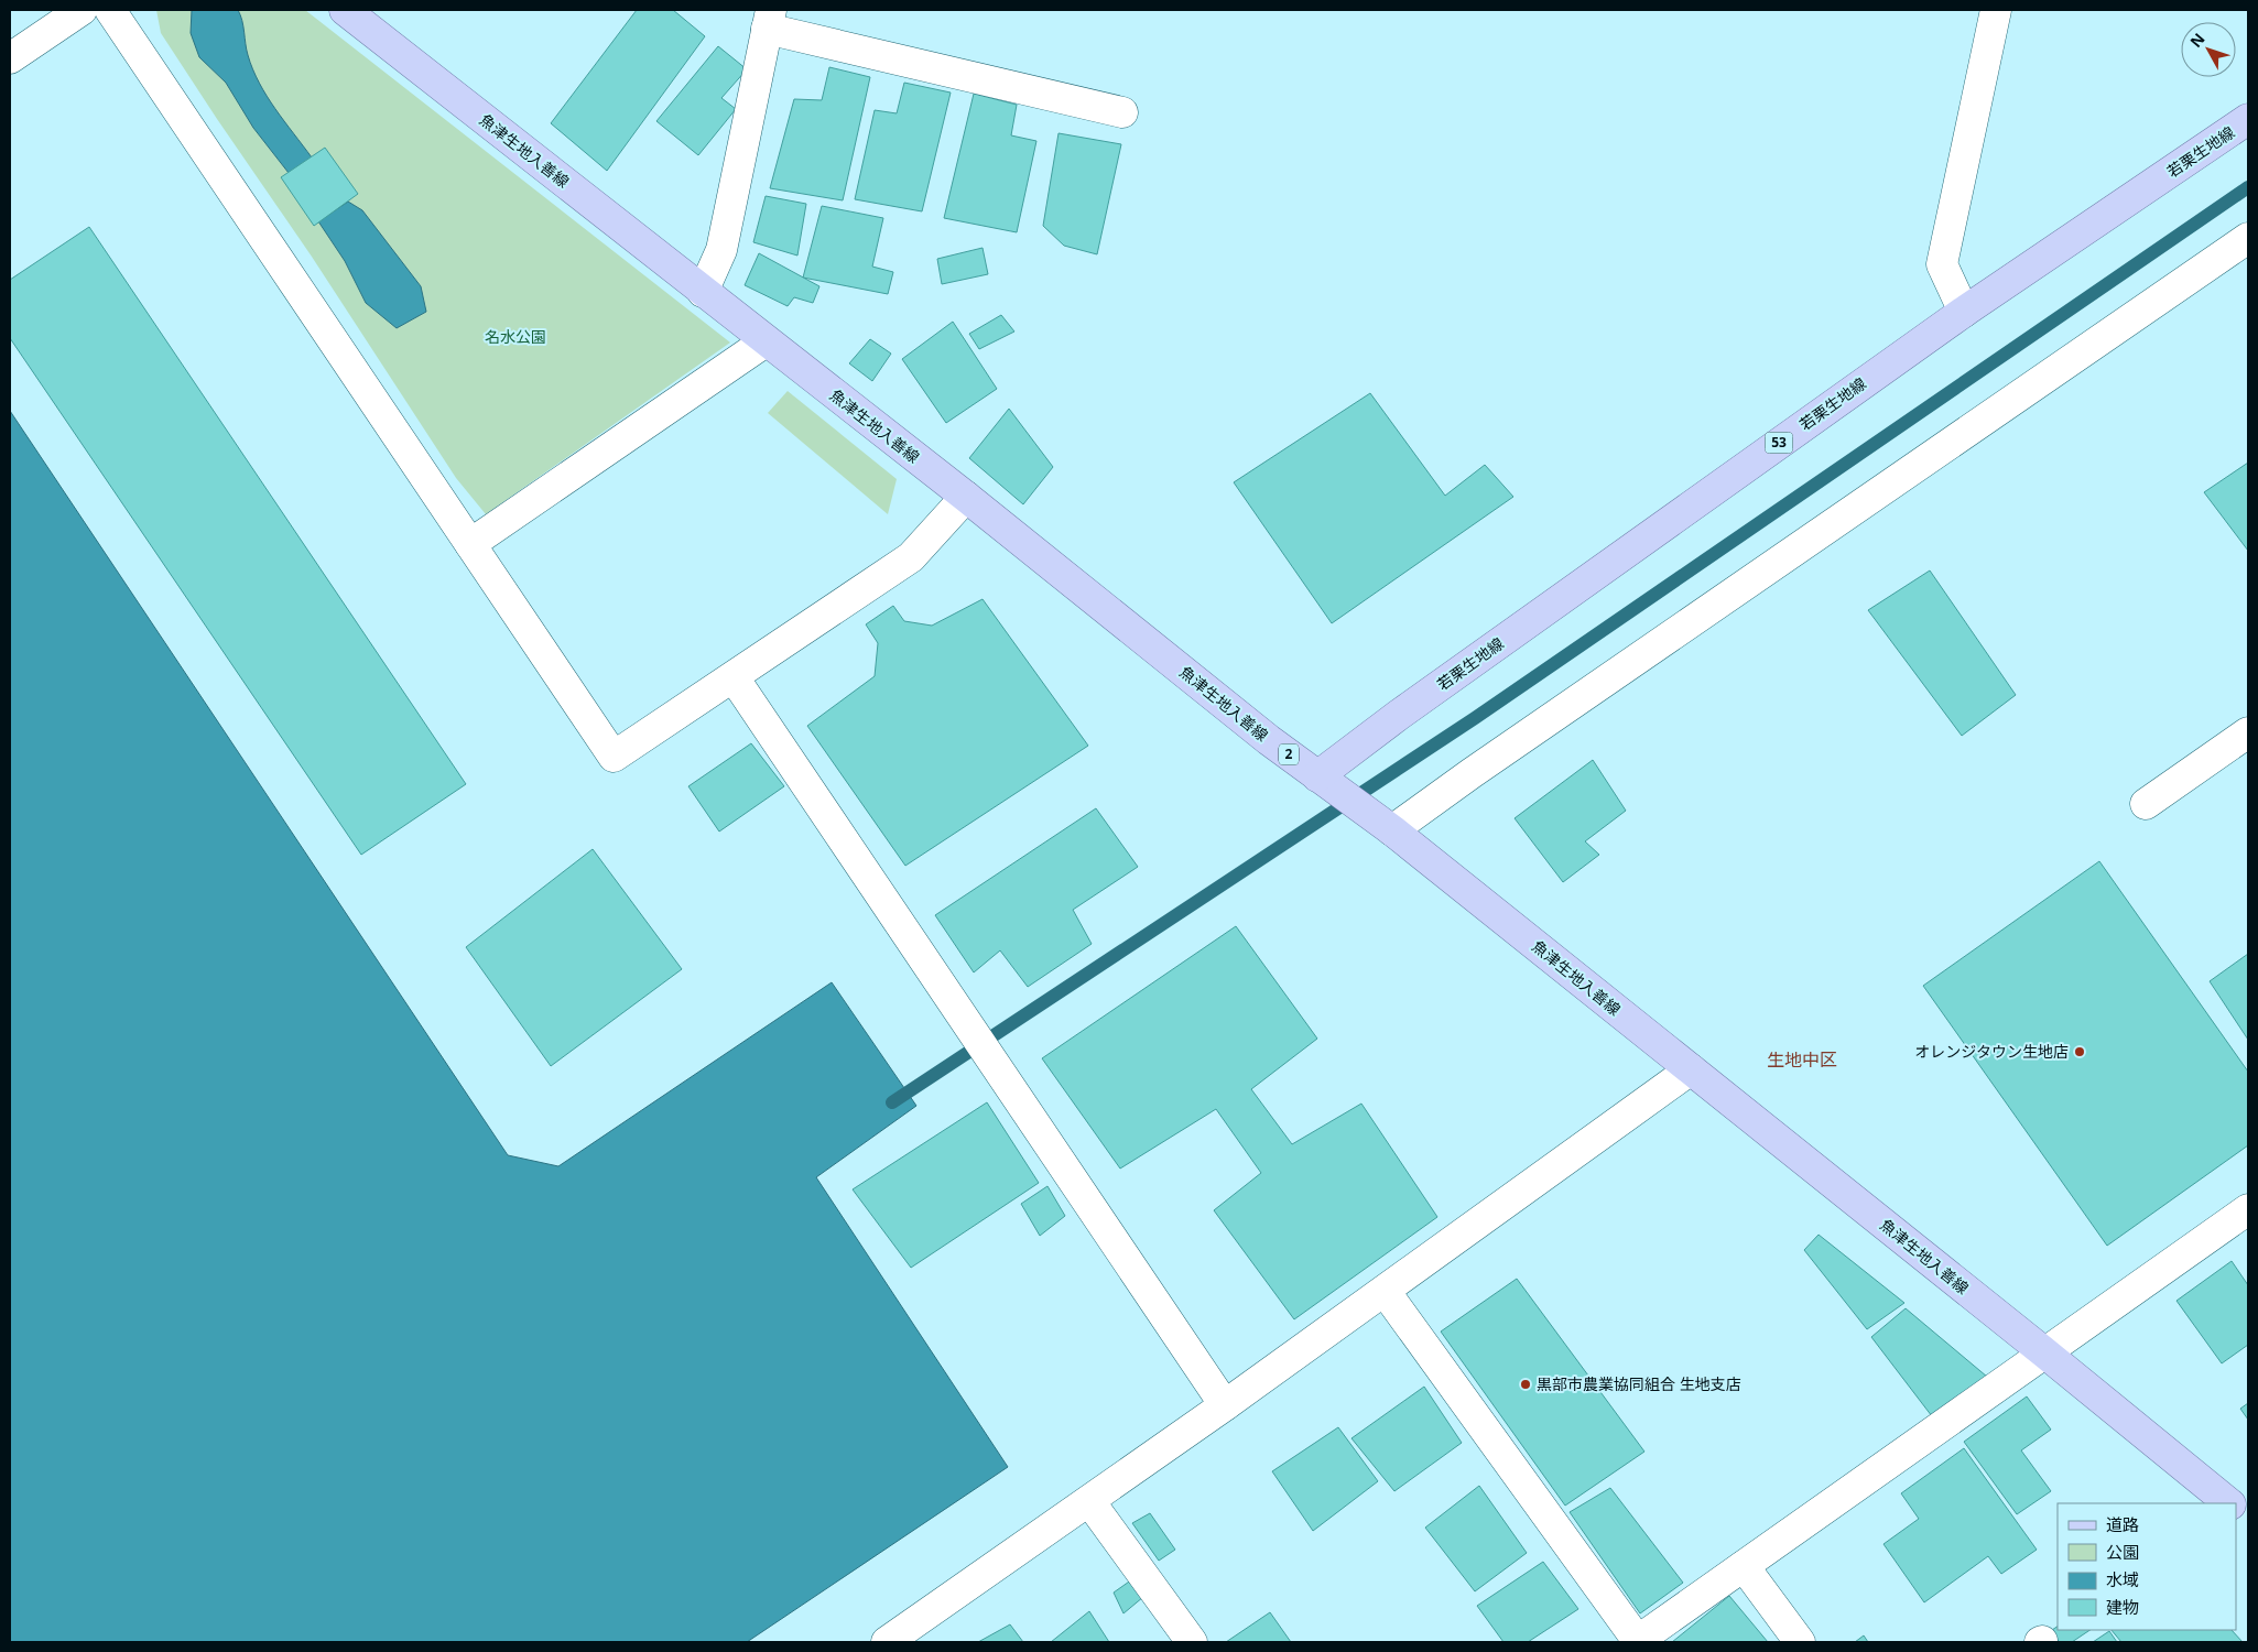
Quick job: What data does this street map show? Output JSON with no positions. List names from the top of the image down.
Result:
{
  "streets": {
    "main road": [
      "魚津生地入善線",
      "若栗生地線",
      "53",
      "2"
    ]
  },
  "crossings": [
    ["魚津生地入善線", "若栗生地線"]
  ],
  "districts": ["生地中区"],
  "parks": ["名水公園"],
  "places": ["オレンジタウン生地店", "黒部市農業協同組合 生地支店"],
  "legend": [
    "道路",
    "公園",
    "水域",
    "建物"
  ],
  "north": "top left"
}
